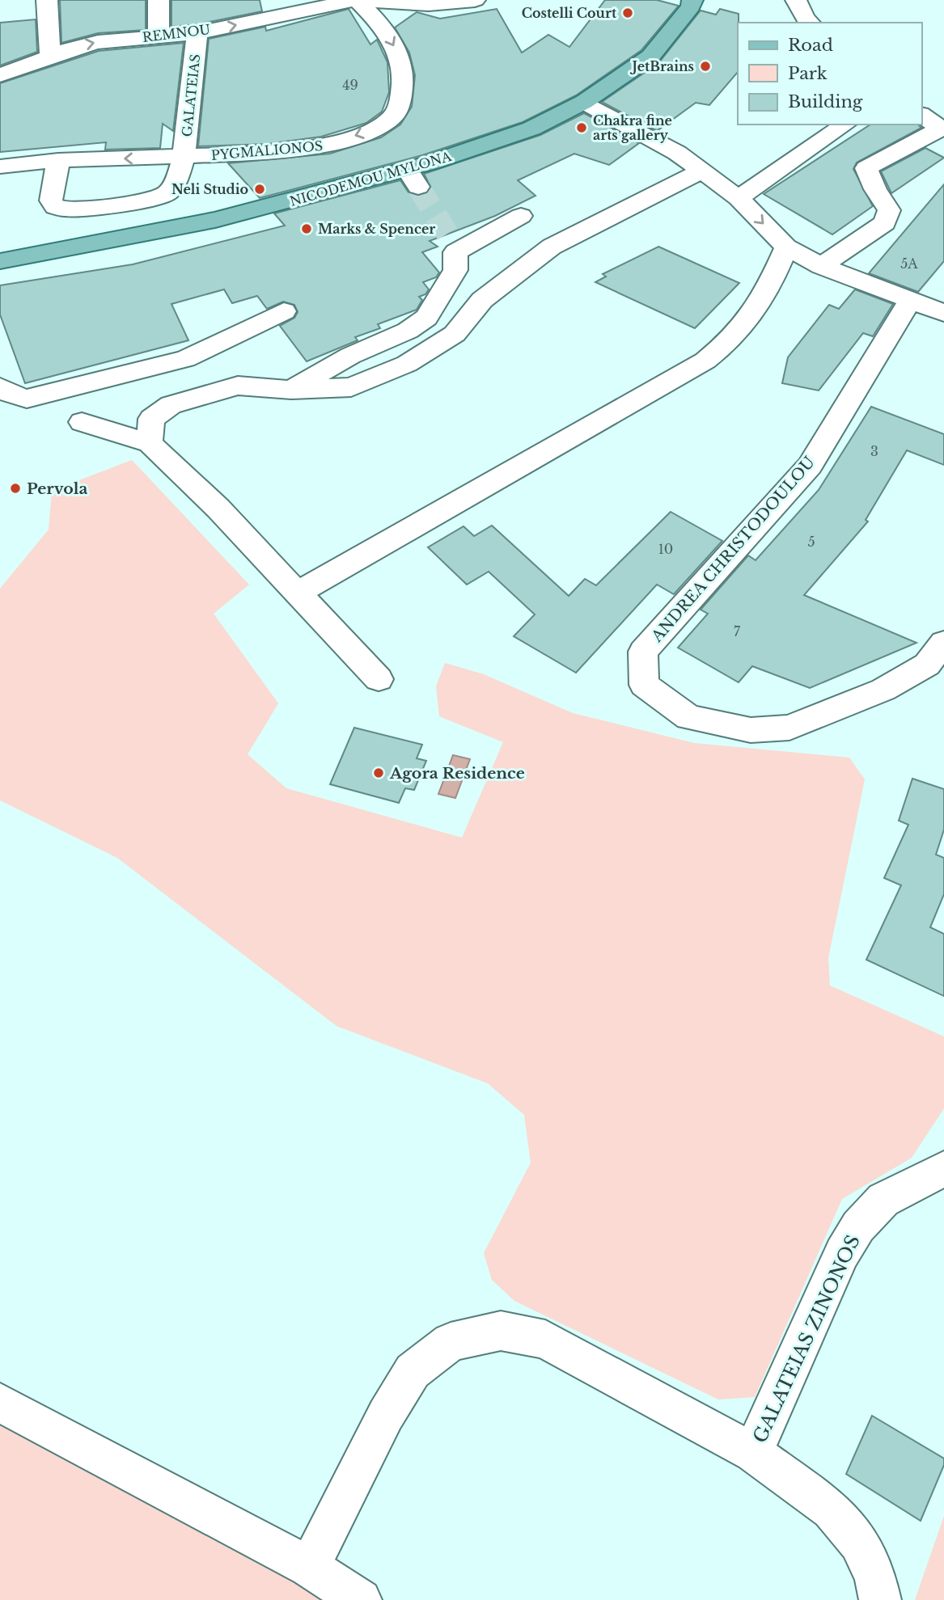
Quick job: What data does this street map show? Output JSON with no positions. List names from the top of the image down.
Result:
{
  "streets": {
    "main road": ["NICODEMOU MYLONA"],
    "street": [
      "REMNOU",
      "GALATEIAS",
      "PYGMALIONOS",
      "ANDREA CHRISTODOULOU",
      "GALATEIAS ZINONOS"
    ]
  },
  "crossings": [
    ["REMNOU", "GALATEIAS"],
    ["REMNOU", "PYGMALIONOS"],
    ["GALATEIAS", "PYGMALIONOS"]
  ],
  "one_way": ["REMNOU"],
  "places": [
    "Costelli Court",
    "JetBrains",
    "Chakra fine arts gallery",
    "Neli Studio",
    "Marks & Spencer",
    "Pervola",
    "Agora Residence"
  ],
  "house_numbers": [
    "49",
    "5A",
    "3",
    "5",
    "10",
    "7"
  ],
  "legend": ["Road", "Park", "Building"]
}
